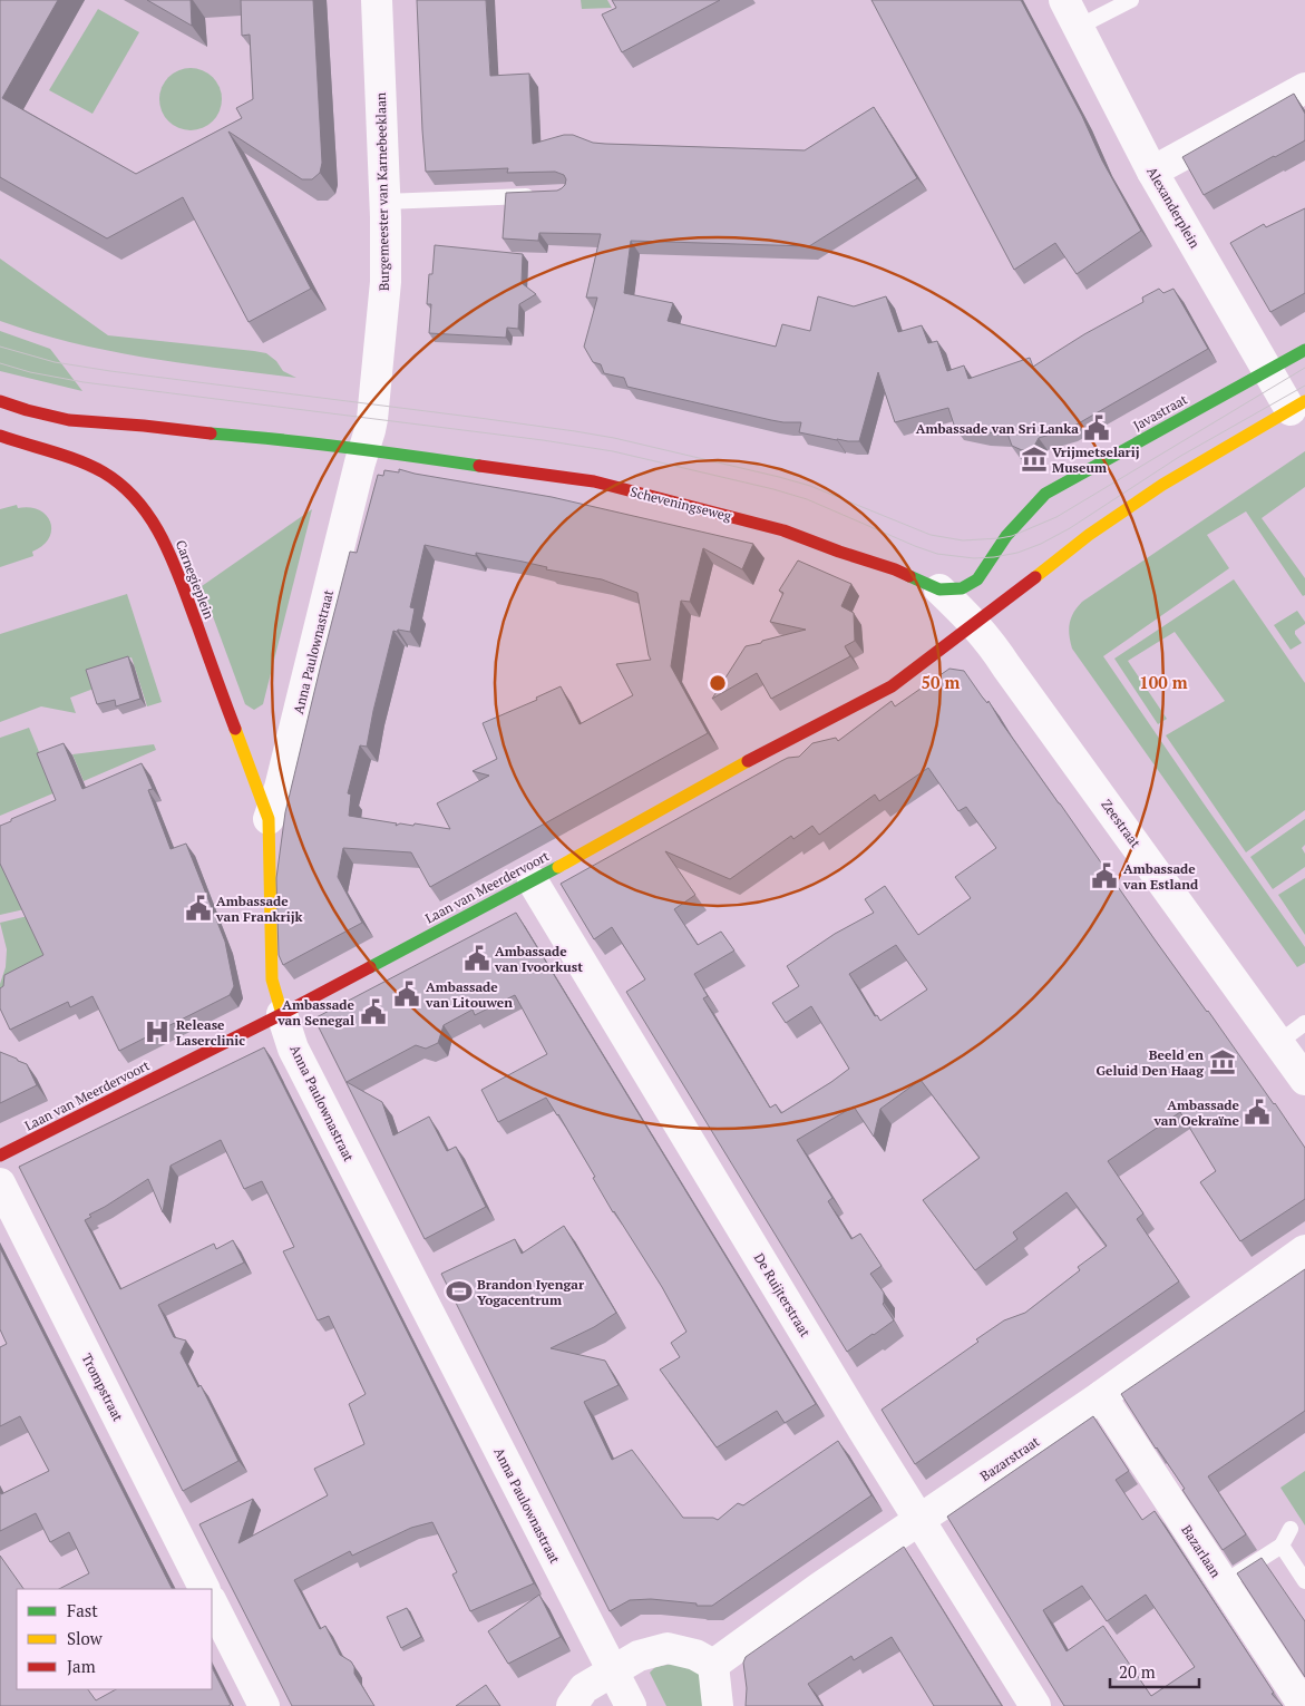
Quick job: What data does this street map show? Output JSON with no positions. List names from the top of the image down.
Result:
{
  "streets": {
    "street": [
      "Burgemeester van Karnebeeklaan",
      "Alexanderplein",
      "Javastraat",
      "Scheveningseweg",
      "Carnegieplein",
      "Anna Paulownastraat",
      "Zeestraat",
      "Laan van Meerdervoort",
      "De Ruijterstraat",
      "Trompstraat",
      "Bazarstraat",
      "Bazarlaan"
    ]
  },
  "crossings": [
    ["Burgemeester van Karnebeeklaan", "Scheveningseweg"],
    ["Burgemeester van Karnebeeklaan", "Anna Paulownastraat"],
    ["Alexanderplein", "Javastraat"],
    ["Javastraat", "Scheveningseweg"],
    ["Scheveningseweg", "Anna Paulownastraat"],
    ["Scheveningseweg", "Zeestraat"],
    ["Scheveningseweg", "Laan van Meerdervoort"],
    ["Carnegieplein", "Anna Paulownastraat"],
    ["Anna Paulownastraat", "Laan van Meerdervoort"],
    ["Zeestraat", "Laan van Meerdervoort"],
    ["Laan van Meerdervoort", "De Ruijterstraat"],
    ["De Ruijterstraat", "Bazarstraat"],
    ["Bazarstraat", "Bazarlaan"]
  ],
  "places": {
    "public building": [
      "Ambassade van Sri Lanka",
      "Ambassade van Estland",
      "Ambassade van Frankrijk",
      "Ambassade van Ivoorkust",
      "Ambassade van Litouwen",
      "Ambassade van Senegal",
      "Ambassade van Oekraïne"
    ],
    "museum": ["Vrijmetselarij Museum", "Beeld en Geluid Den Haag"],
    "hospital": ["Release Laserclinic"],
    "sports": ["Brandon Iyengar Yogacentrum"]
  },
  "legend": ["Fast", "Slow", "Jam"],
  "scale_bar": "20 m",
  "rings": ["50 m", "100 m"]
}
